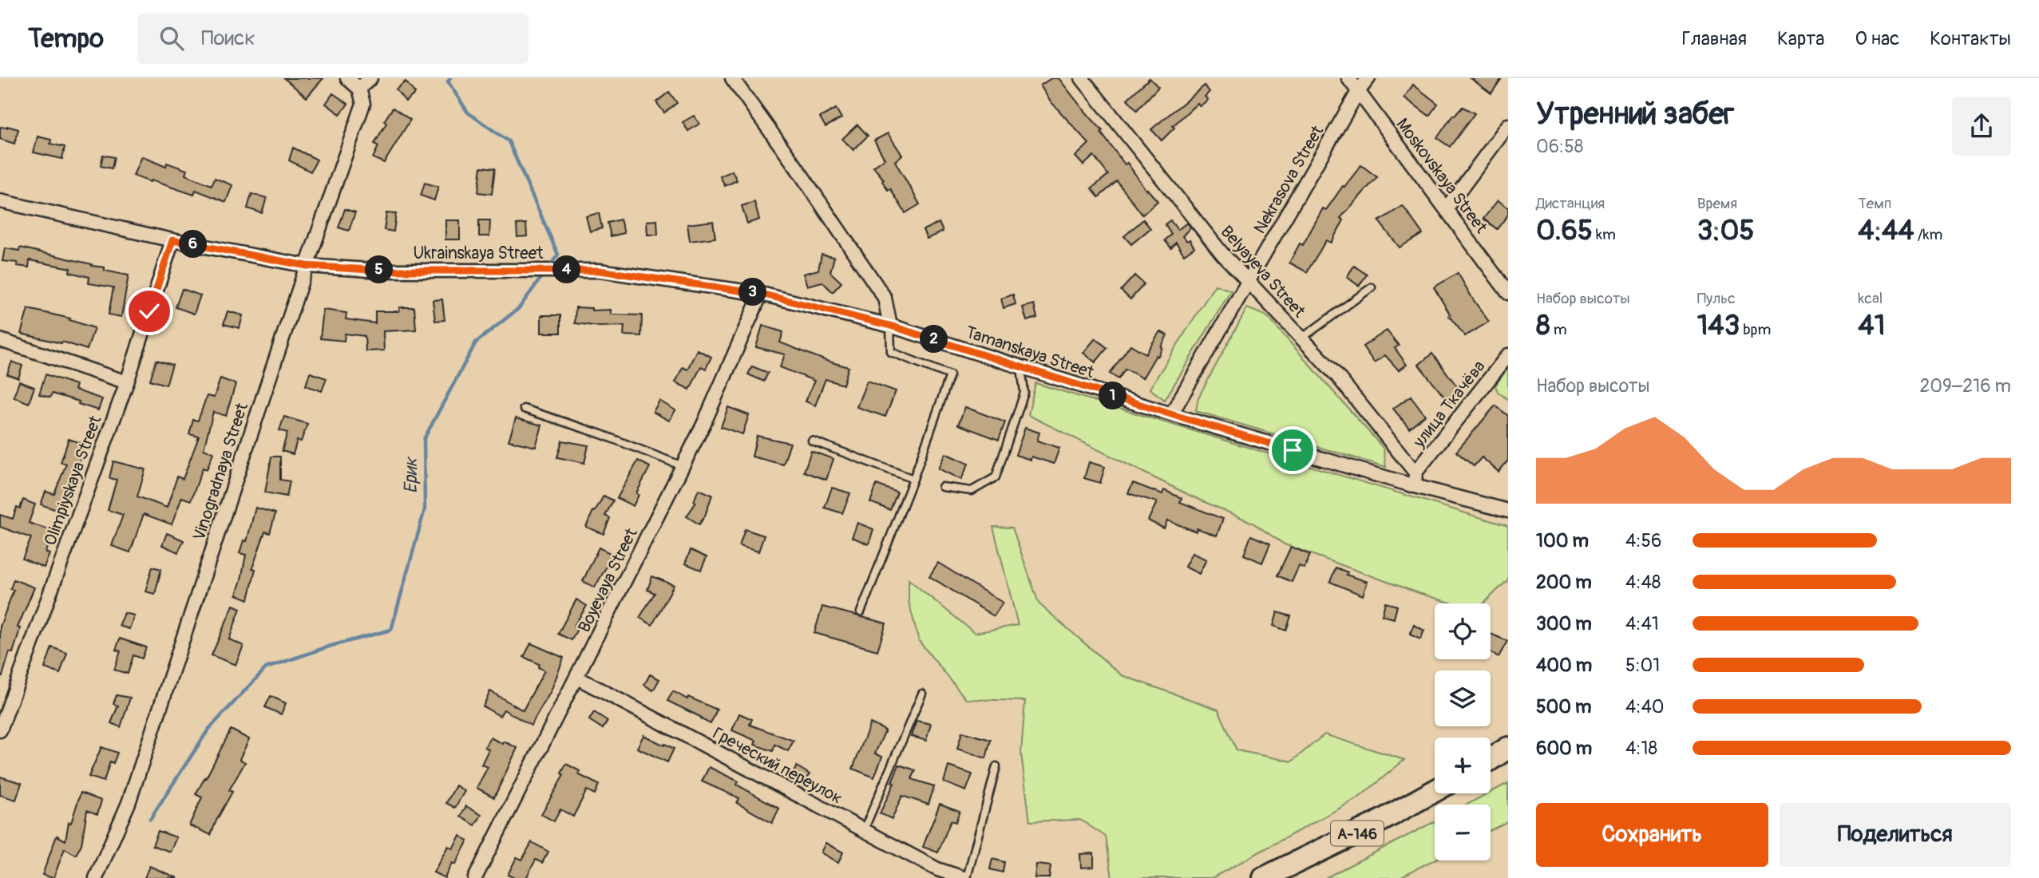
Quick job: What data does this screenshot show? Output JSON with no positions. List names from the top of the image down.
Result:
{
  "streets": {
    "highway": ["А-146"],
    "street": [
      "Moskovskaya Street",
      "Nekrasova Street",
      "Ukrainskaya Street",
      "Belyayeva Street",
      "Tamanskaya Street",
      "улица Ткачёва",
      "Vinogradnaya Street",
      "Olimpiyskaya Street",
      "Boyevaya Street",
      "Греческий переулок"
    ]
  },
  "crossings": [
    ["Moskovskaya Street", "Nekrasova Street"],
    ["Nekrasova Street", "Belyayeva Street"],
    ["Nekrasova Street", "Tamanskaya Street"],
    ["Ukrainskaya Street", "Tamanskaya Street"],
    ["Ukrainskaya Street", "Vinogradnaya Street"],
    ["Ukrainskaya Street", "Olimpiyskaya Street"],
    ["Ukrainskaya Street", "Boyevaya Street"],
    ["Belyayeva Street", "улица Ткачёва"],
    ["Boyevaya Street", "Греческий переулок"]
  ],
  "water": ["Ерик"],
  "page": {
    "header": "Tempo",
    "search": "Поиск",
    "nav": [
      "Главная",
      "Карта",
      "О нас",
      "Контакты"
    ],
    "heading": ["Утренний забег", "06:58"],
    "stats": [
      ["Дистанция", "0.65 km"],
      ["Время", "3:05"],
      ["Темп", "4:44 /km"],
      ["Набор высоты", "8 m"],
      ["Пульс", "143 bpm"],
      ["kcal", "41"]
    ],
    "pins": [
      "6",
      "4",
      "5",
      "3",
      "2",
      "1"
    ],
    "chart": ["Набор высоты", "209–216 m"],
    "list": [
      {
        "name": "100 m",
        "note": "4:56"
      },
      {
        "name": "200 m",
        "note": "4:48"
      },
      {
        "name": "300 m",
        "note": "4:41"
      },
      {
        "name": "400 m",
        "note": "5:01"
      },
      {
        "name": "500 m",
        "note": "4:40"
      },
      {
        "name": "600 m",
        "note": "4:18"
      }
    ],
    "map_buttons": ["+", "−"],
    "buttons": ["Сохранить", "Поделиться"]
  }
}
